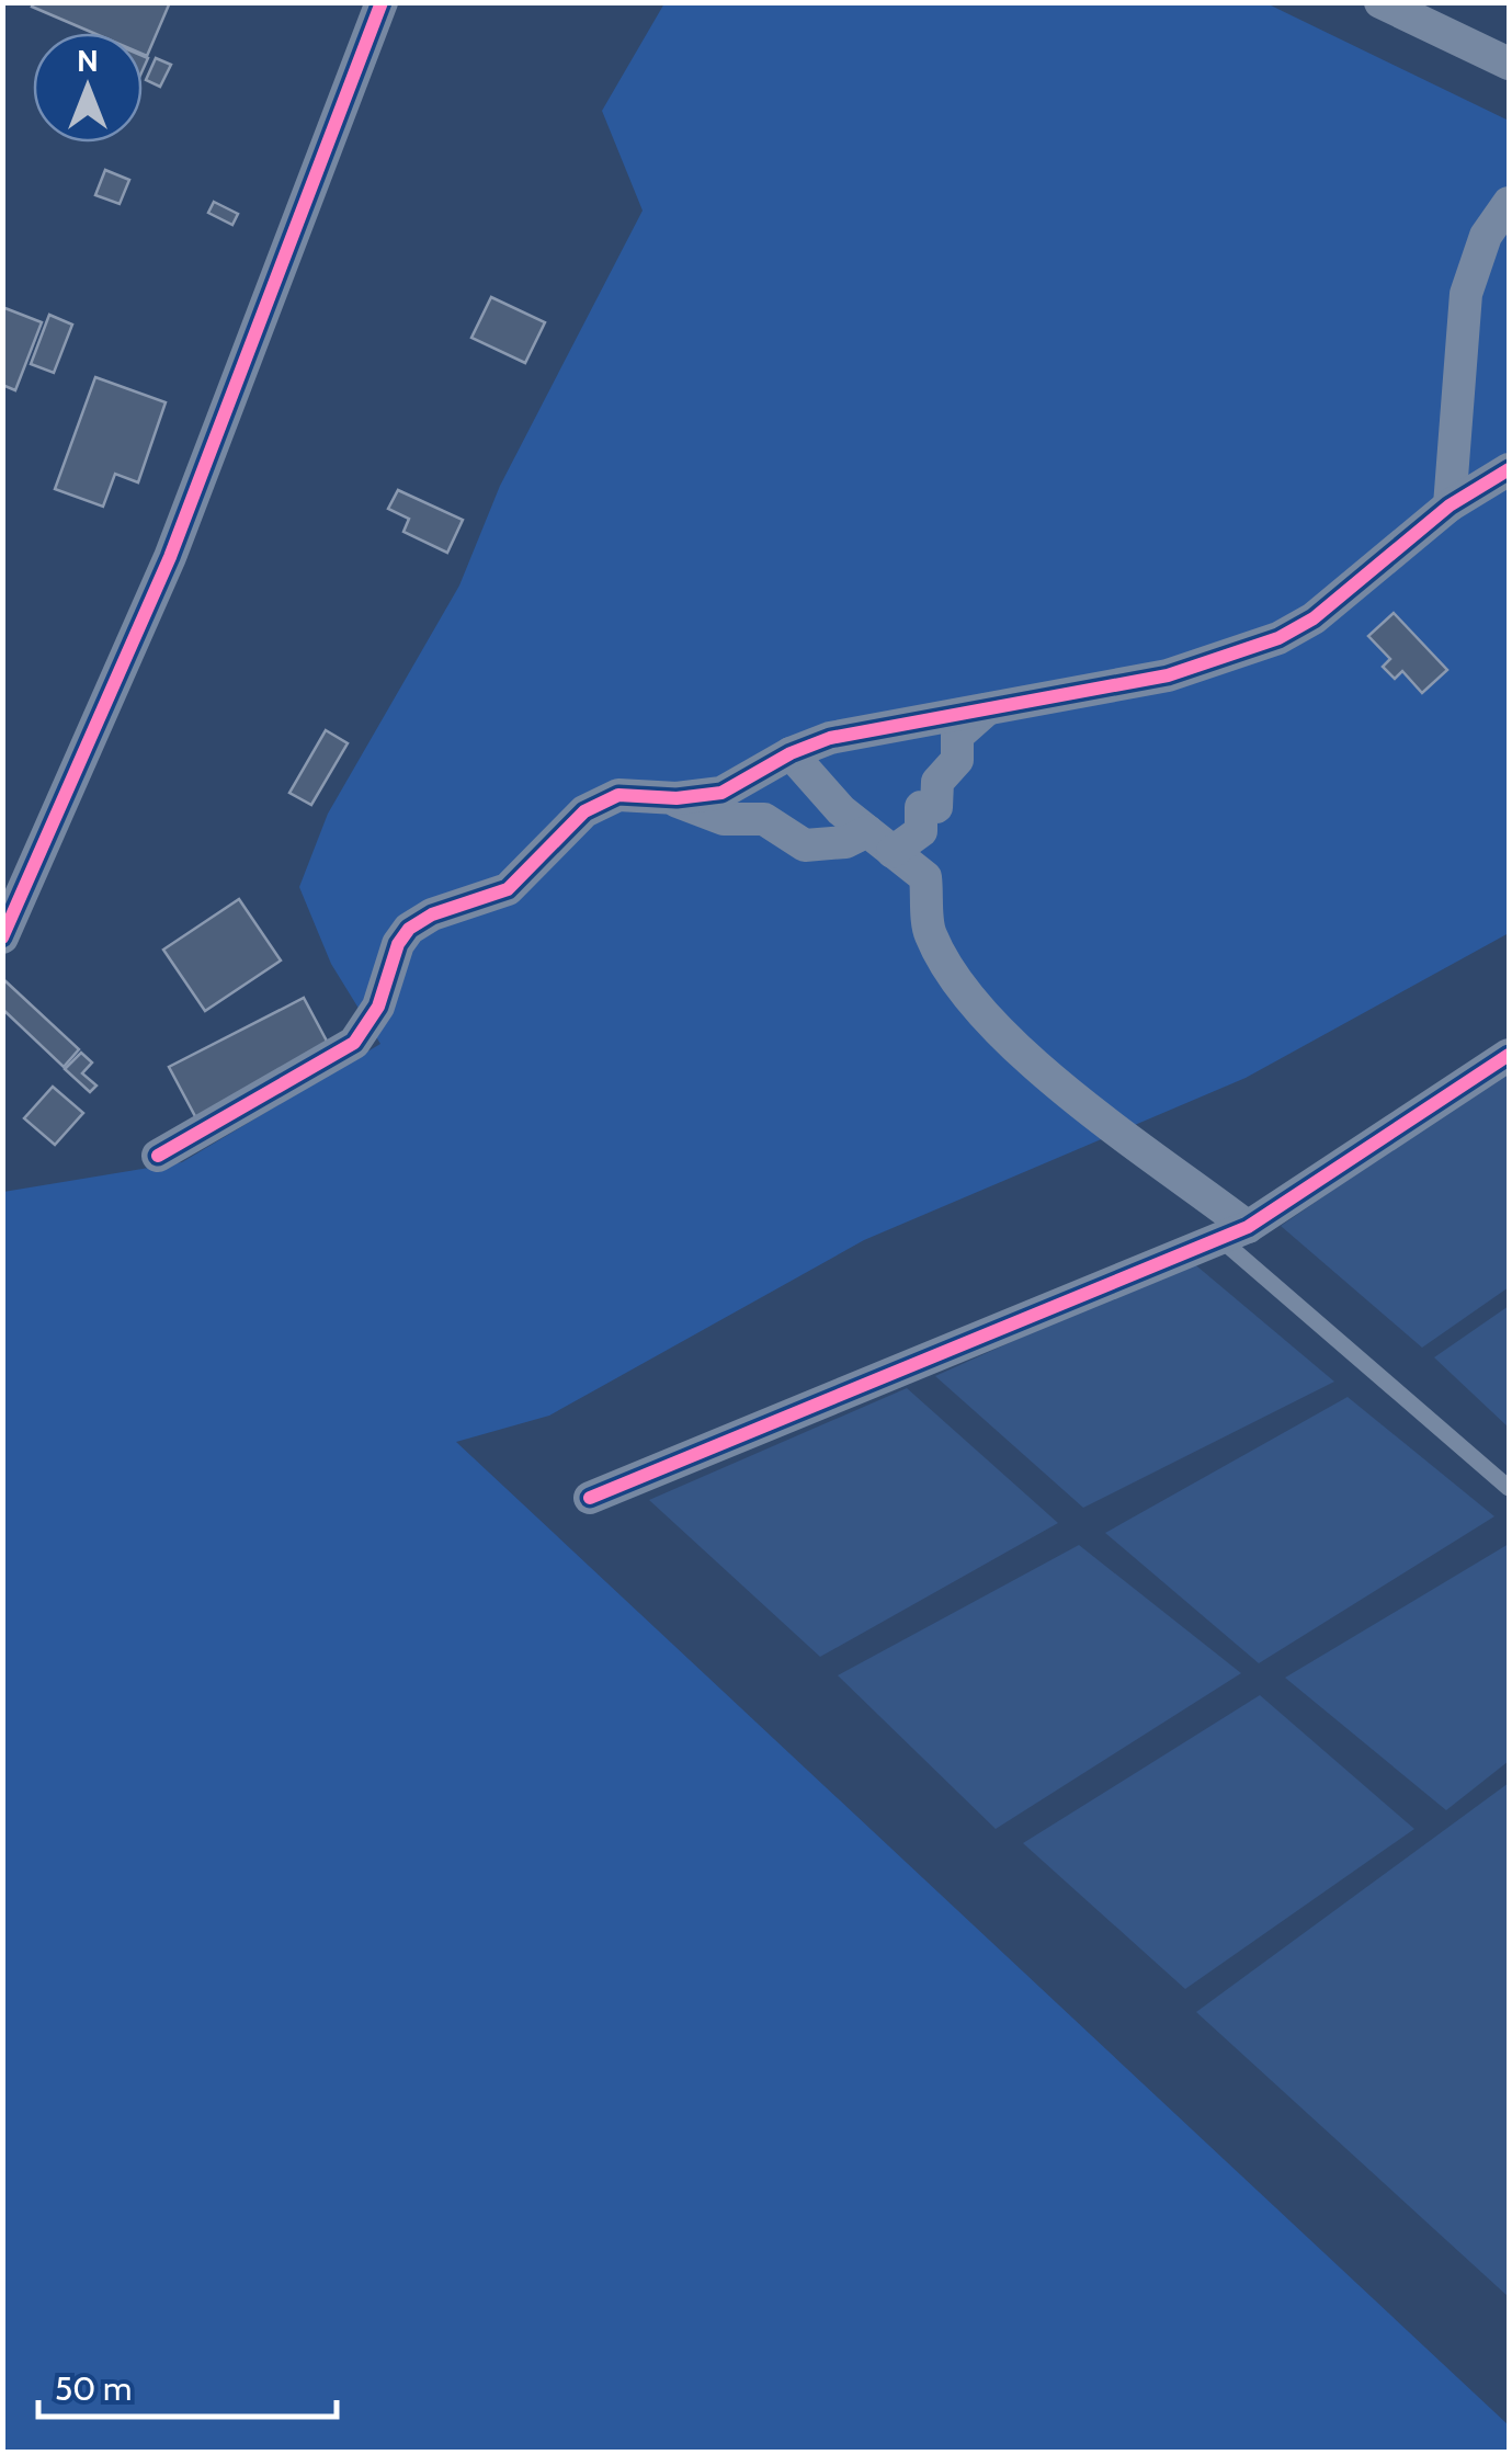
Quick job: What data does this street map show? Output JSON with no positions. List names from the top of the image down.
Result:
{
  "scale_bar": "50 m",
  "north": "top"
}
